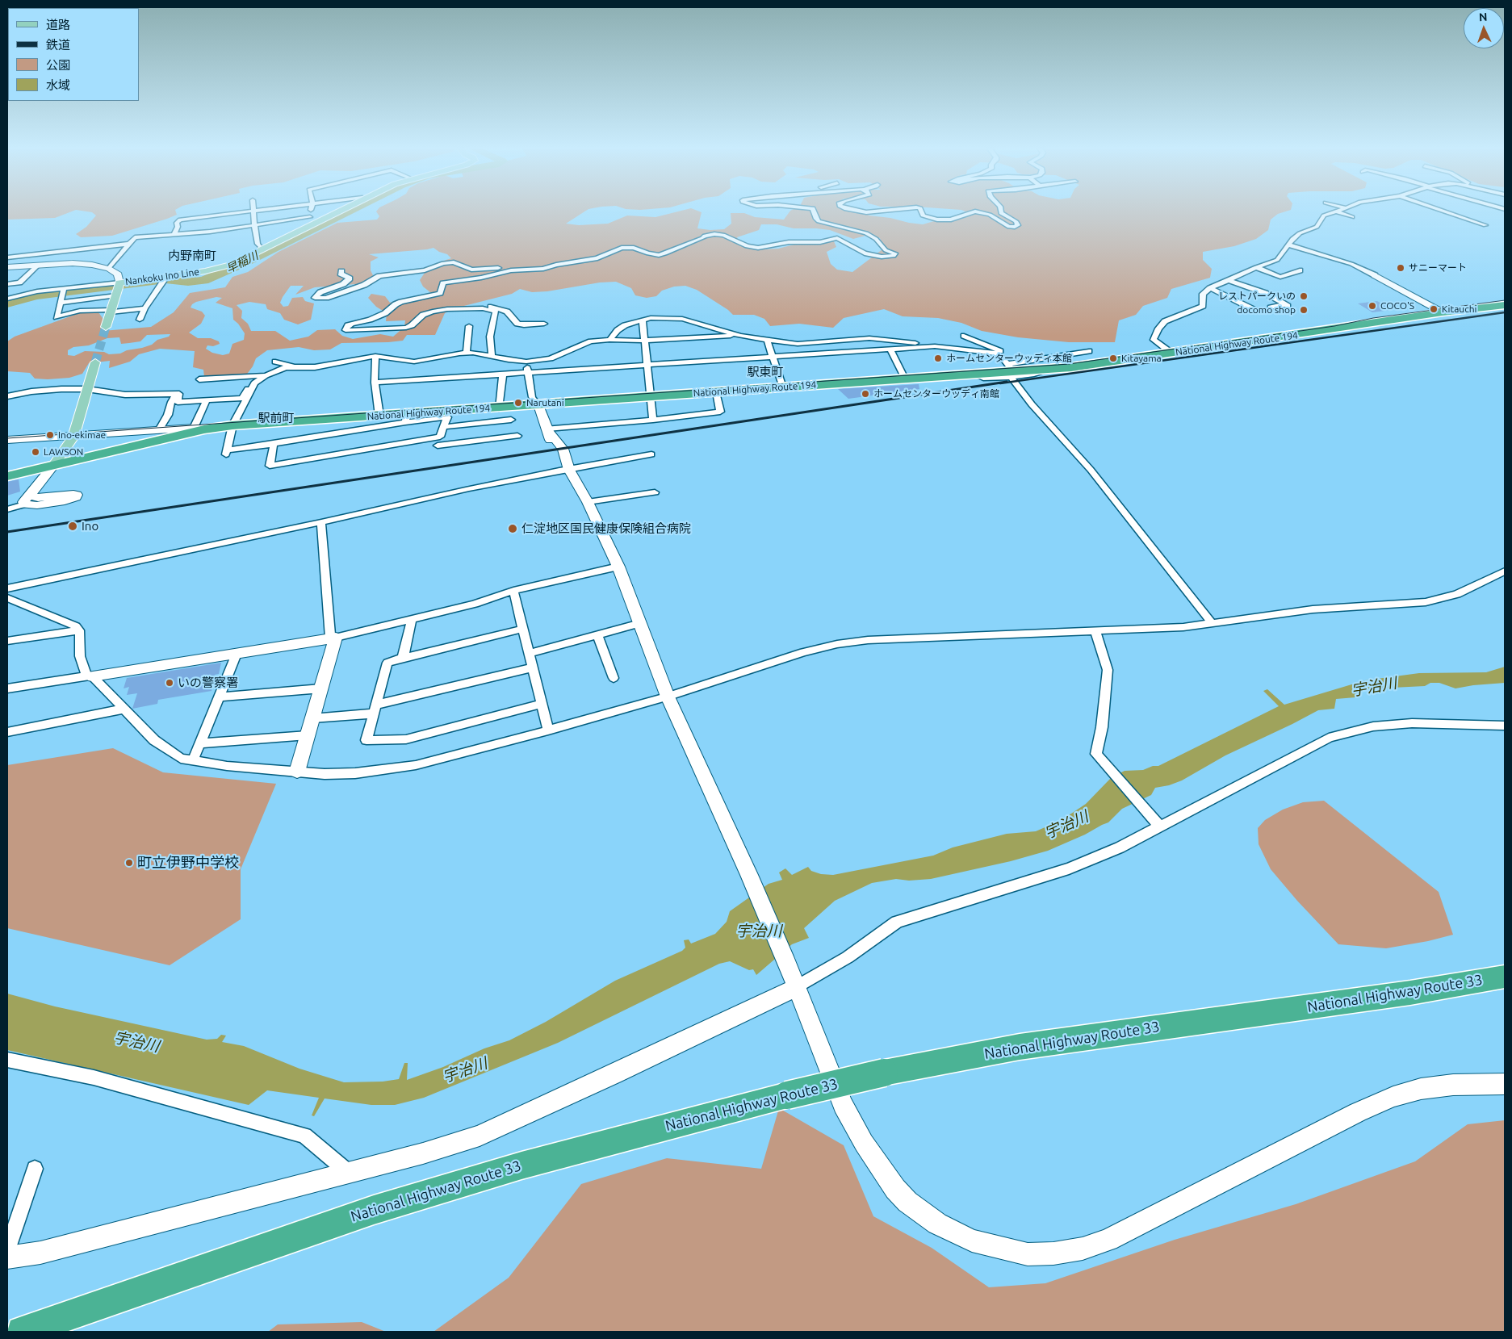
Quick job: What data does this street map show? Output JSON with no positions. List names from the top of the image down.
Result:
{
  "streets": {
    "highway": ["National Highway Route 194", "National Highway Route 33"],
    "main road": ["Nankoku Ino Line"]
  },
  "districts": ["内野南町", "駅東町", "駅前町"],
  "water": ["早稲川", "宇治川"],
  "places": [
    "サニーマート",
    "レストパークいの",
    "COCO'S",
    "Kitauchi",
    "docomo shop",
    "ホームセンターウッディ本館",
    "Kitayama",
    "ホームセンターウッディ南館",
    "Narutani",
    "Ino-ekimae",
    "LAWSON",
    "Ino",
    "仁淀地区国民健康保険組合病院",
    "いの警察署",
    "町立伊野中学校"
  ],
  "legend": [
    "道路",
    "鉄道",
    "公園",
    "水域"
  ],
  "north": "top"
}
